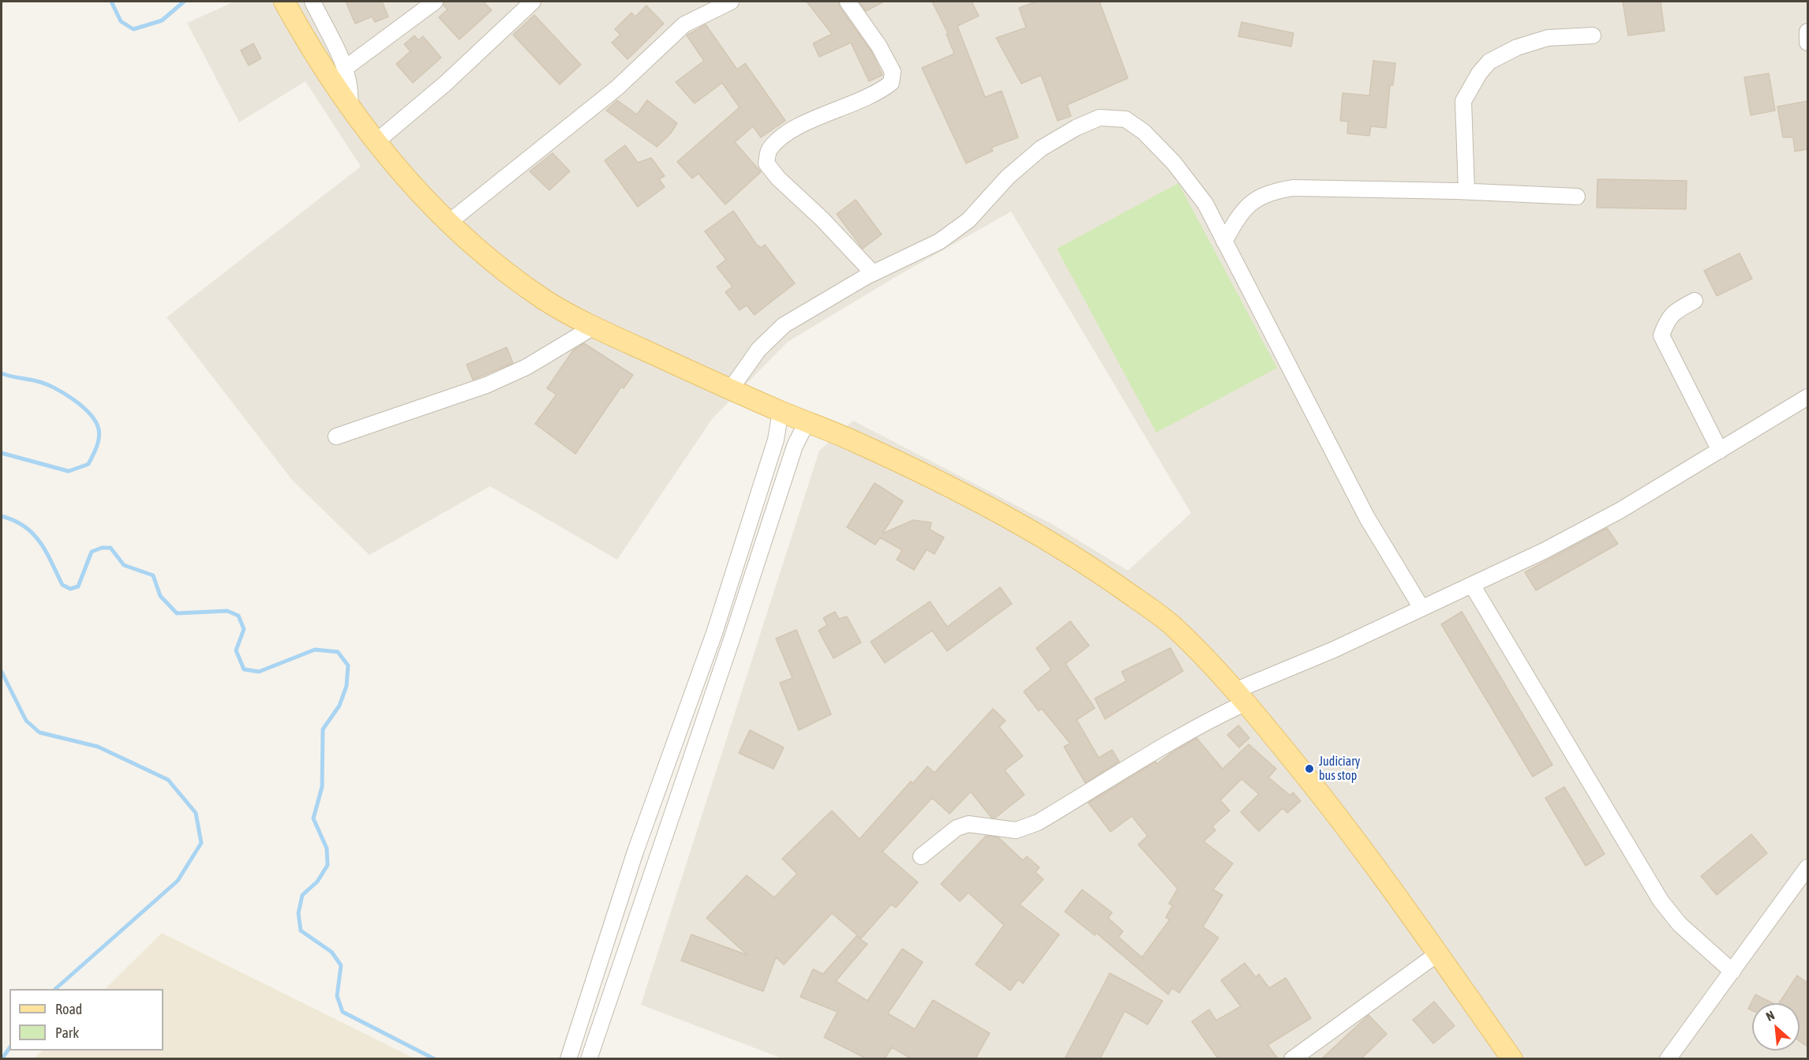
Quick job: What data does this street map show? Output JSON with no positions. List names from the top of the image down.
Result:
{
  "places": ["Judiciary bus stop"],
  "legend": ["Road", "Park"],
  "north": "top left"
}
